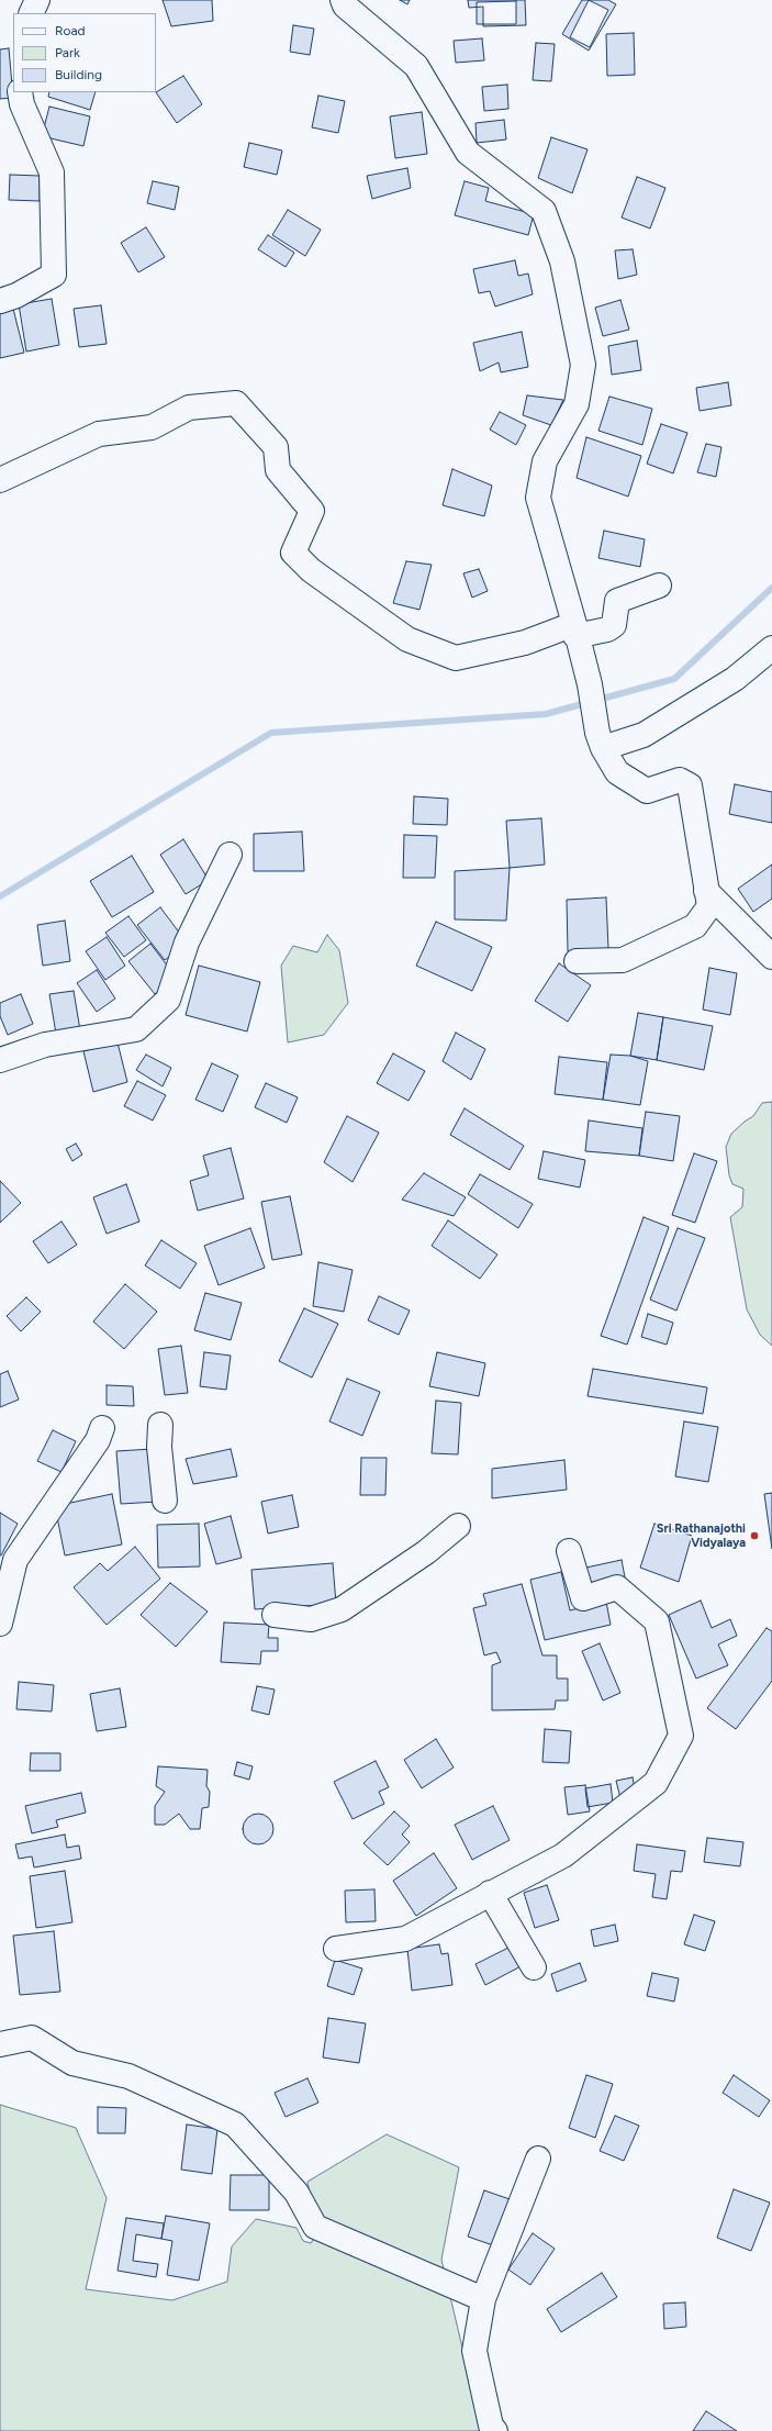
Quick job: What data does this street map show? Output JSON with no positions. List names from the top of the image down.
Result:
{
  "places": ["Sri Rathanajothi Vidyalaya"],
  "legend": ["Road", "Park", "Building"]
}
